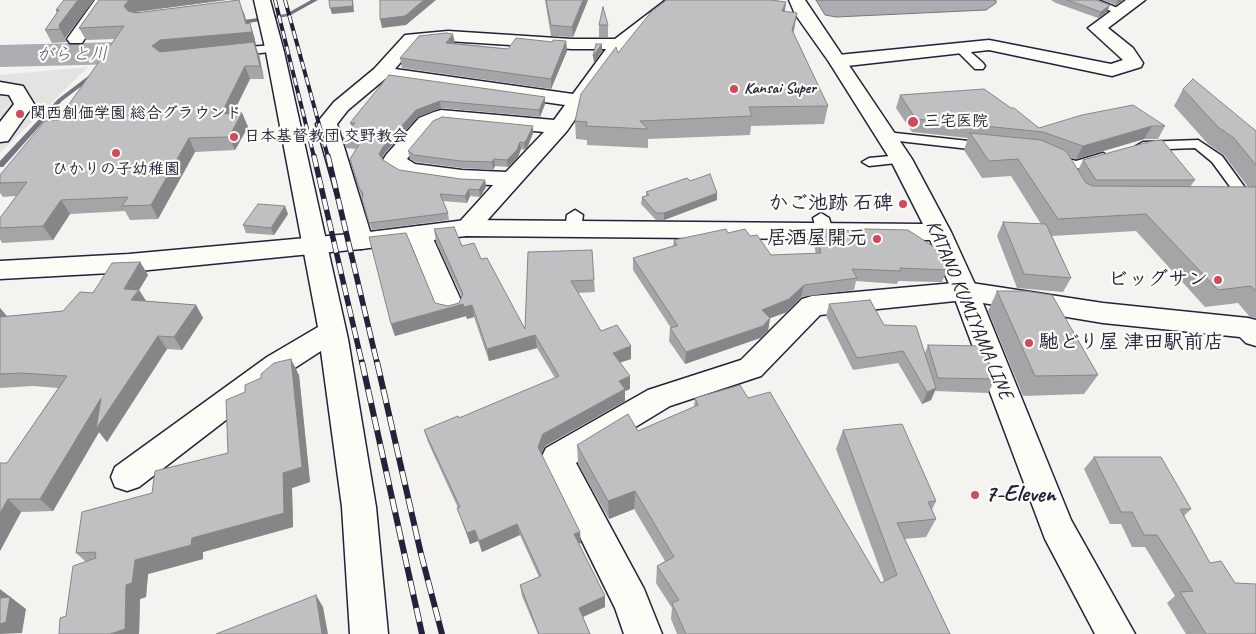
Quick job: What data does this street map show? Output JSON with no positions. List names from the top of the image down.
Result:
{
  "streets": {
    "street": ["KATANO KUMIYAMA LINE"]
  },
  "water": ["がらと川"],
  "places": [
    "Kansai Super",
    "関西創価学園 総合グラウンド",
    "三宅医院",
    "日本基督教団 交野教会",
    "ひかりの子幼稚園",
    "かご池跡 石碑",
    "居酒屋開元",
    "ビッグサン",
    "馳どり屋 津田駅前店",
    "7-Eleven"
  ]
}
